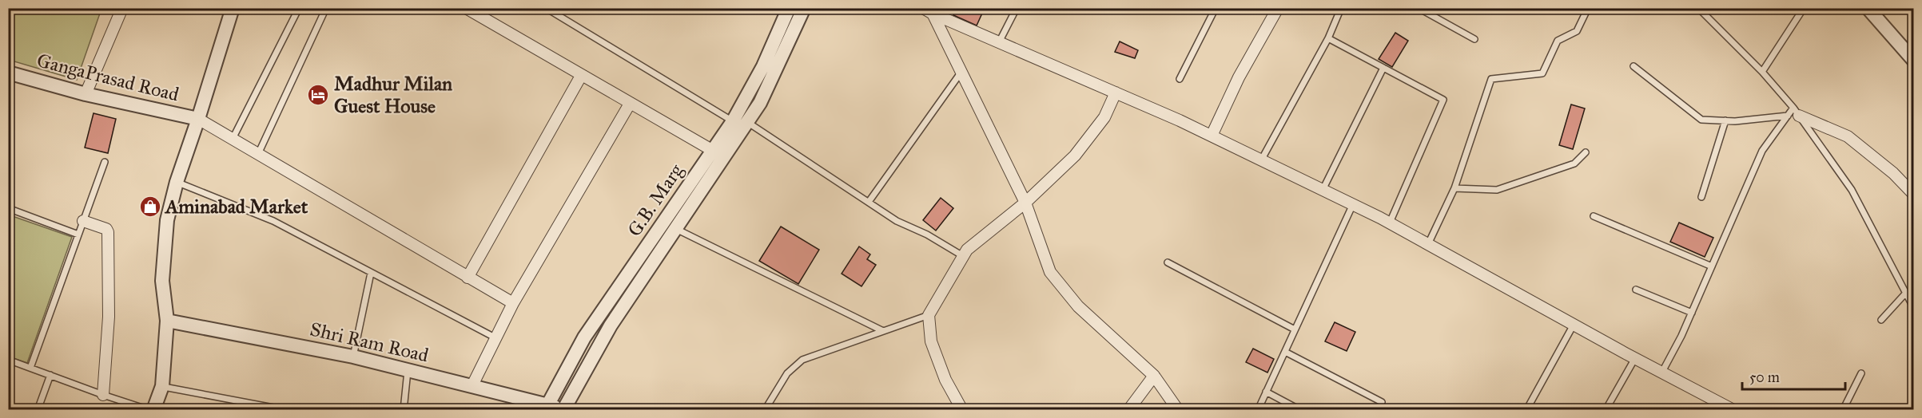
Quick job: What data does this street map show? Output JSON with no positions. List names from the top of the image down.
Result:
{
  "streets": {
    "street": ["GangaPrasad Road", "G.B. Marg", "Shri Ram Road"]
  },
  "crossings": [
    ["G.B. Marg", "Shri Ram Road"]
  ],
  "places": {
    "hotel": ["Madhur Milan Guest House"],
    "shop": ["Aminabad Market"]
  },
  "scale_bar": "50 m"
}
